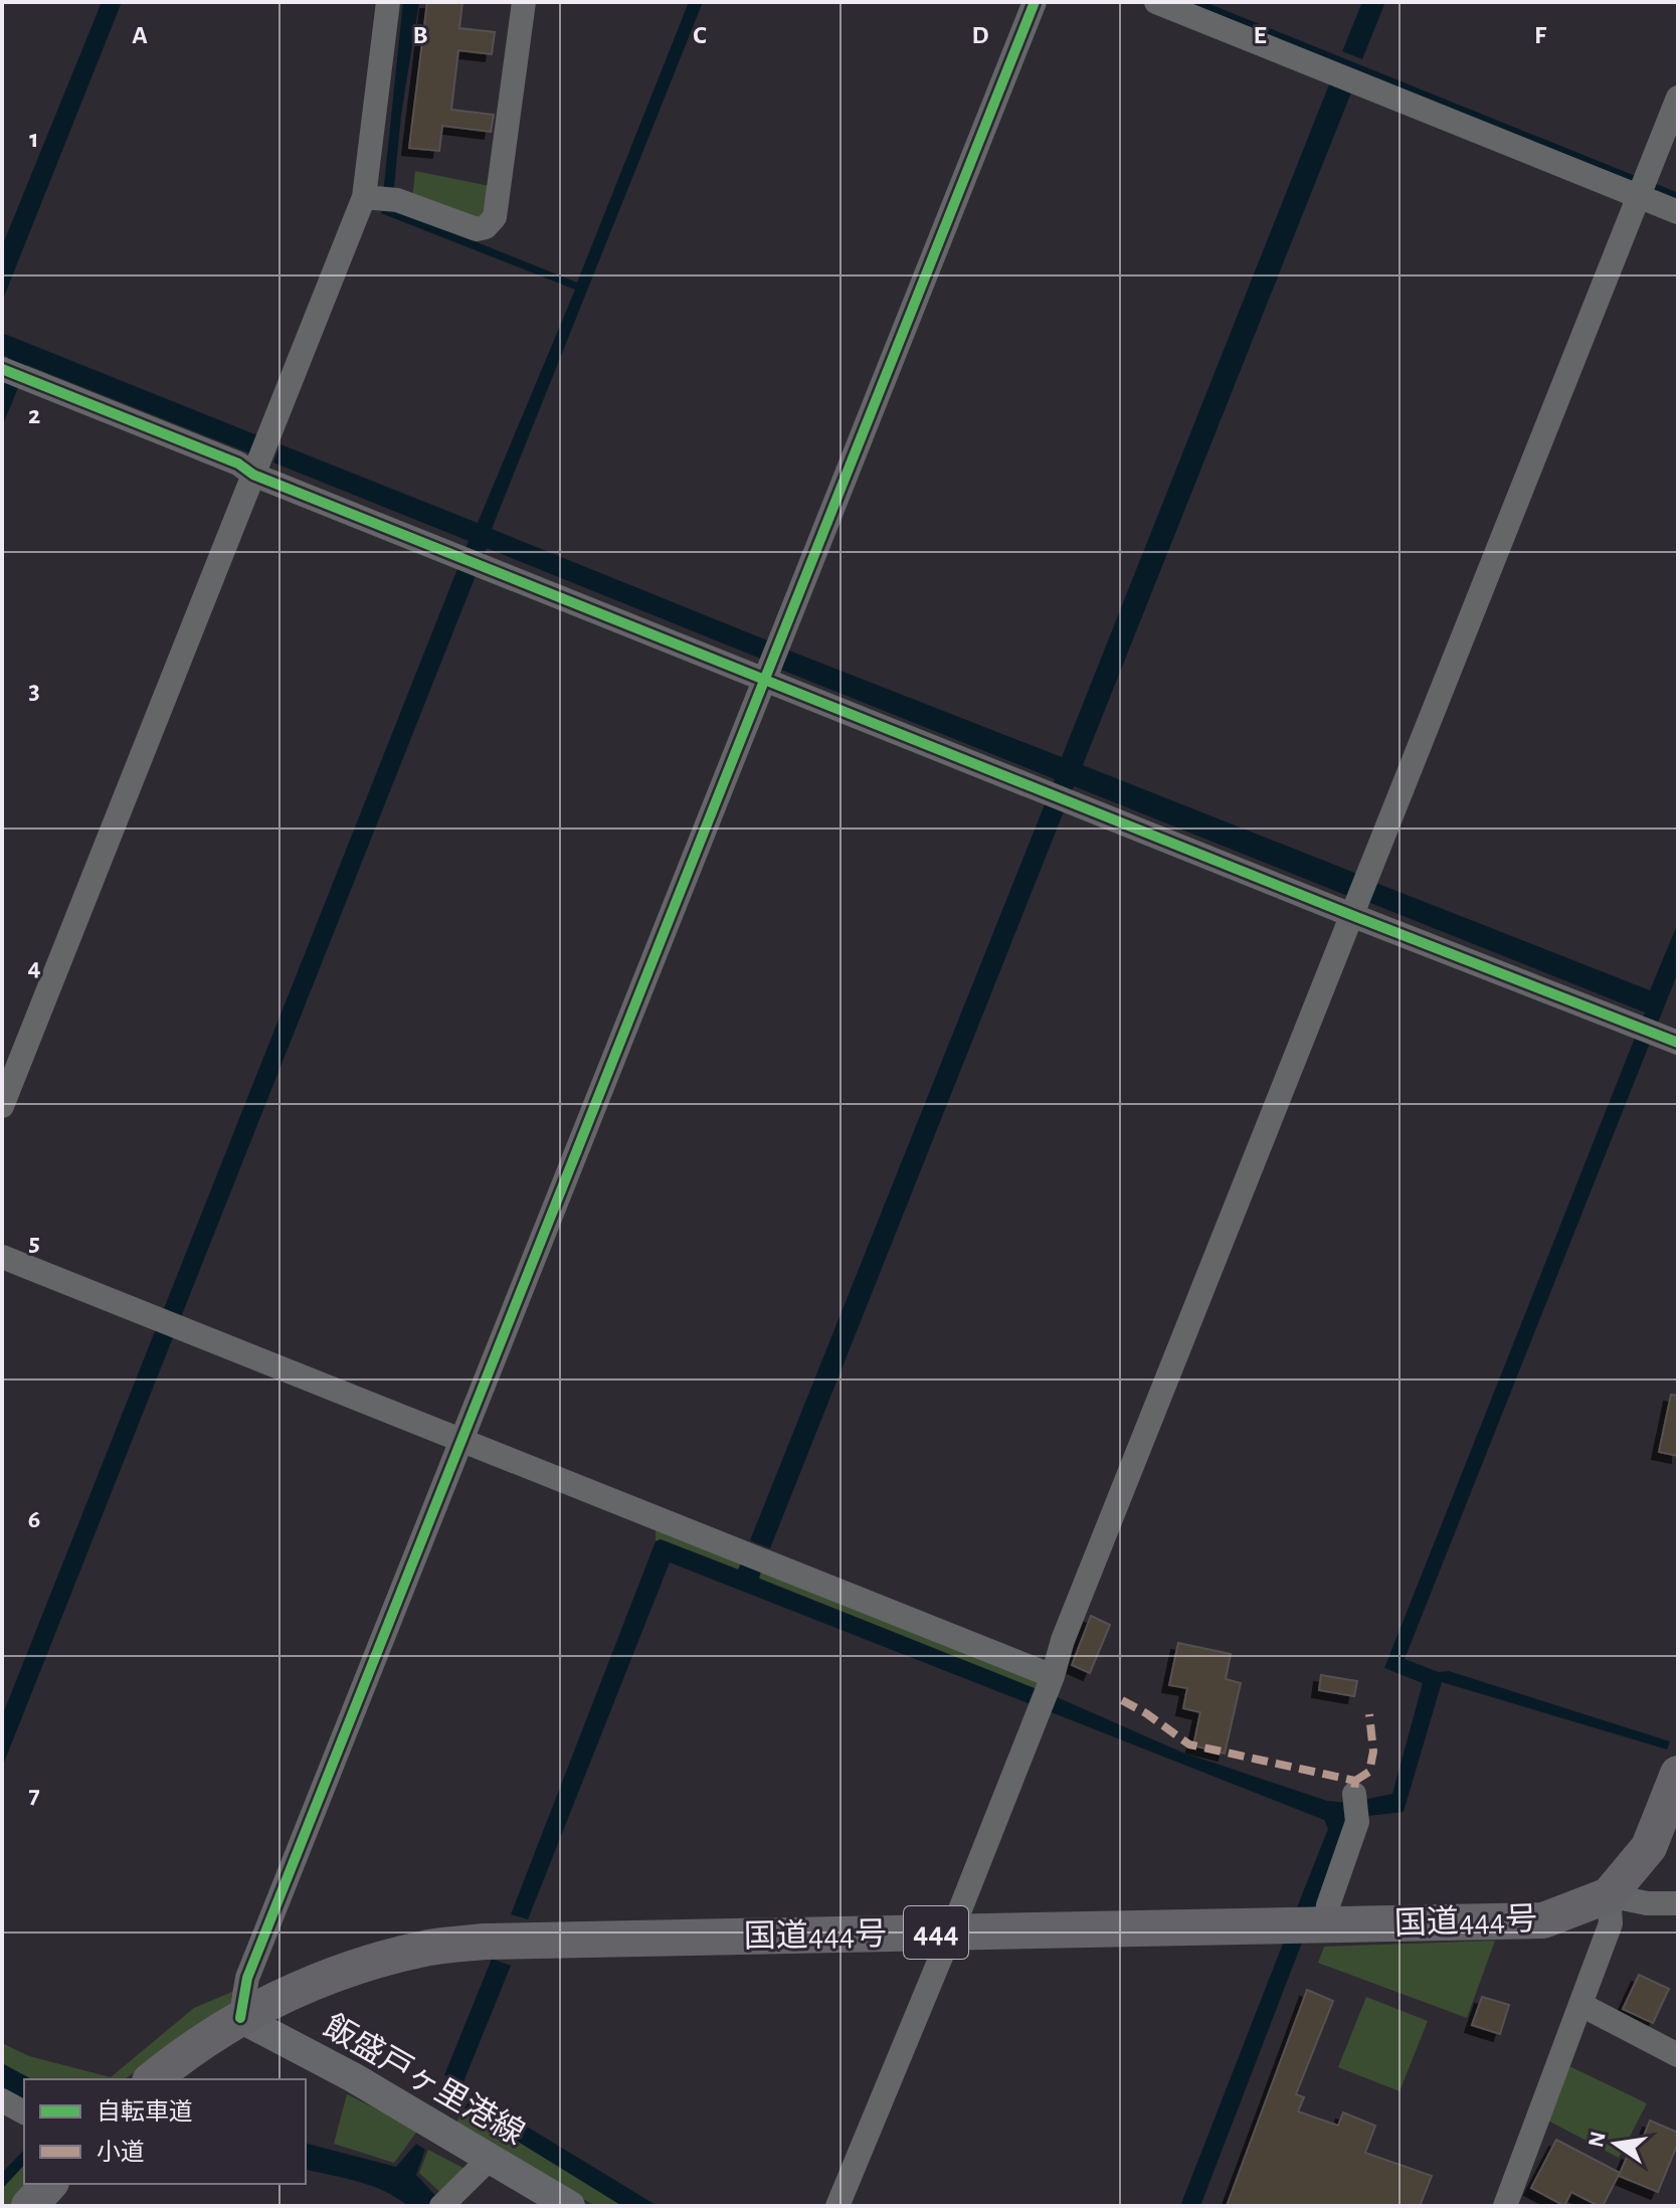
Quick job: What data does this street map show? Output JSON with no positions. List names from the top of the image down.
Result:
{
  "streets": {
    "highway": ["国道444号", "444"],
    "main road": ["飯盛戸ヶ里港線"]
  },
  "crossings": [
    ["国道444号", "飯盛戸ヶ里港線"]
  ],
  "legend": ["自転車道", "小道"],
  "north": "left",
  "grid": {
    "columns": [
      "A",
      "B",
      "C",
      "D",
      "E",
      "F"
    ],
    "rows": [
      "1",
      "2",
      "3",
      "4",
      "5",
      "6",
      "7"
    ]
  }
}
